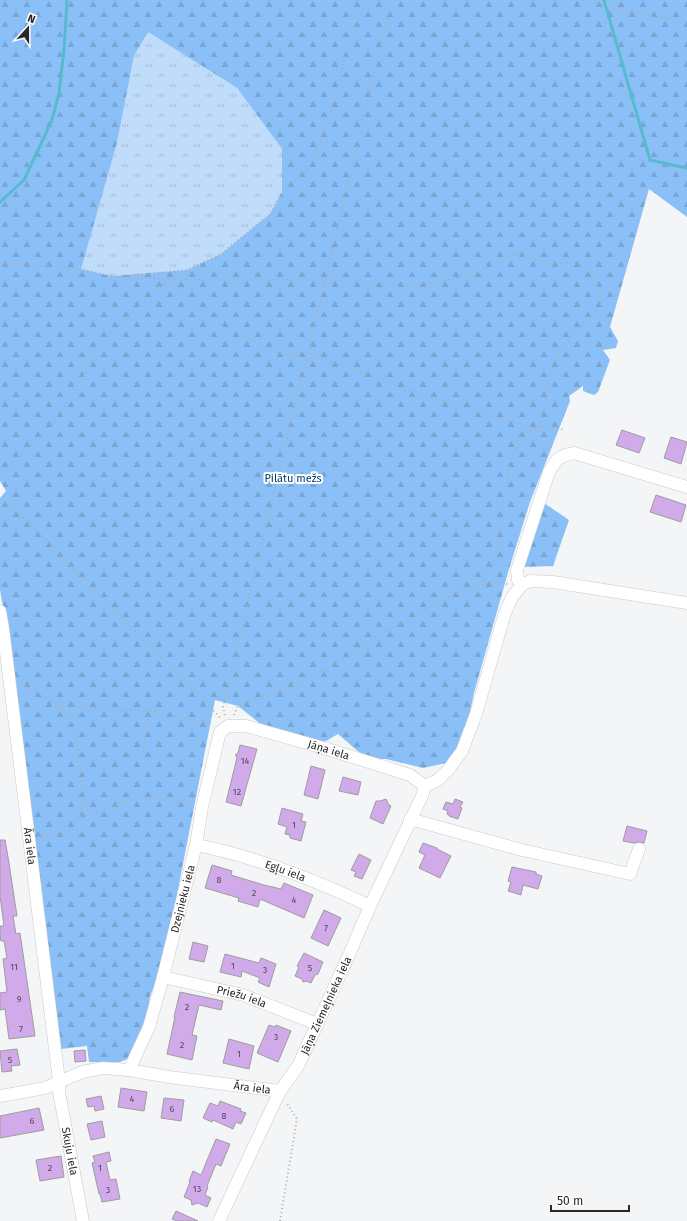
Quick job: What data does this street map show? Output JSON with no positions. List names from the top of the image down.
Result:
{
  "streets": {
    "street": [
      "Jāņa iela",
      "Āra iela",
      "Egļu iela",
      "Dzejnieku iela",
      "Priežu iela",
      "Jāņa Ziemeļnieka iela",
      "Skuju iela"
    ]
  },
  "crossings": [
    ["Jāņa iela", "Dzejnieku iela"],
    ["Jāņa iela", "Jāņa Ziemeļnieka iela"],
    ["Āra iela", "Dzejnieku iela"],
    ["Āra iela", "Jāņa Ziemeļnieka iela"],
    ["Āra iela", "Skuju iela"],
    ["Egļu iela", "Dzejnieku iela"],
    ["Egļu iela", "Jāņa Ziemeļnieka iela"],
    ["Dzejnieku iela", "Priežu iela"],
    ["Priežu iela", "Jāņa Ziemeļnieka iela"]
  ],
  "parks": ["Pilātu mežs"],
  "house_numbers": [
    "14",
    "12",
    "1",
    "8",
    "2",
    "4",
    "7",
    "1",
    "11",
    "5",
    "3",
    "9",
    "2",
    "7",
    "3",
    "2",
    "1",
    "5",
    "4",
    "6",
    "8",
    "6",
    "2",
    "1",
    "13",
    "3"
  ],
  "scale_bar": "50 m",
  "north": "top"
}
